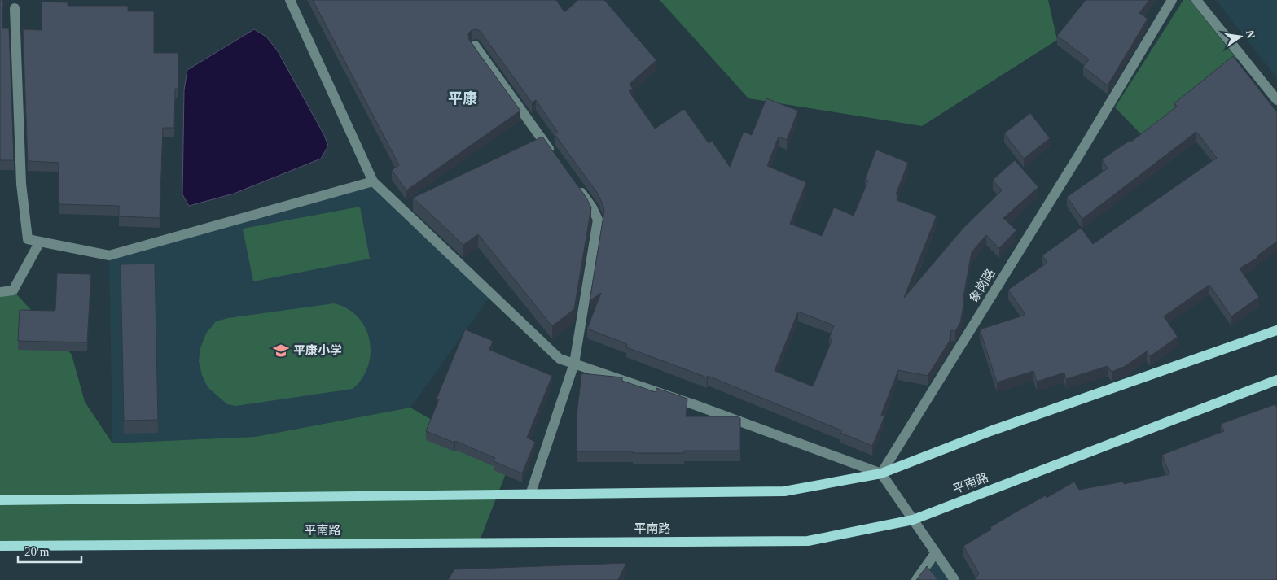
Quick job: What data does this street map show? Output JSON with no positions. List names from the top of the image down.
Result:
{
  "streets": {
    "main road": ["平南路"],
    "street": ["象岗路"]
  },
  "districts": ["平康"],
  "places": {
    "school or university": ["平康小学"]
  },
  "scale_bar": "20 m",
  "north": "right"
}
